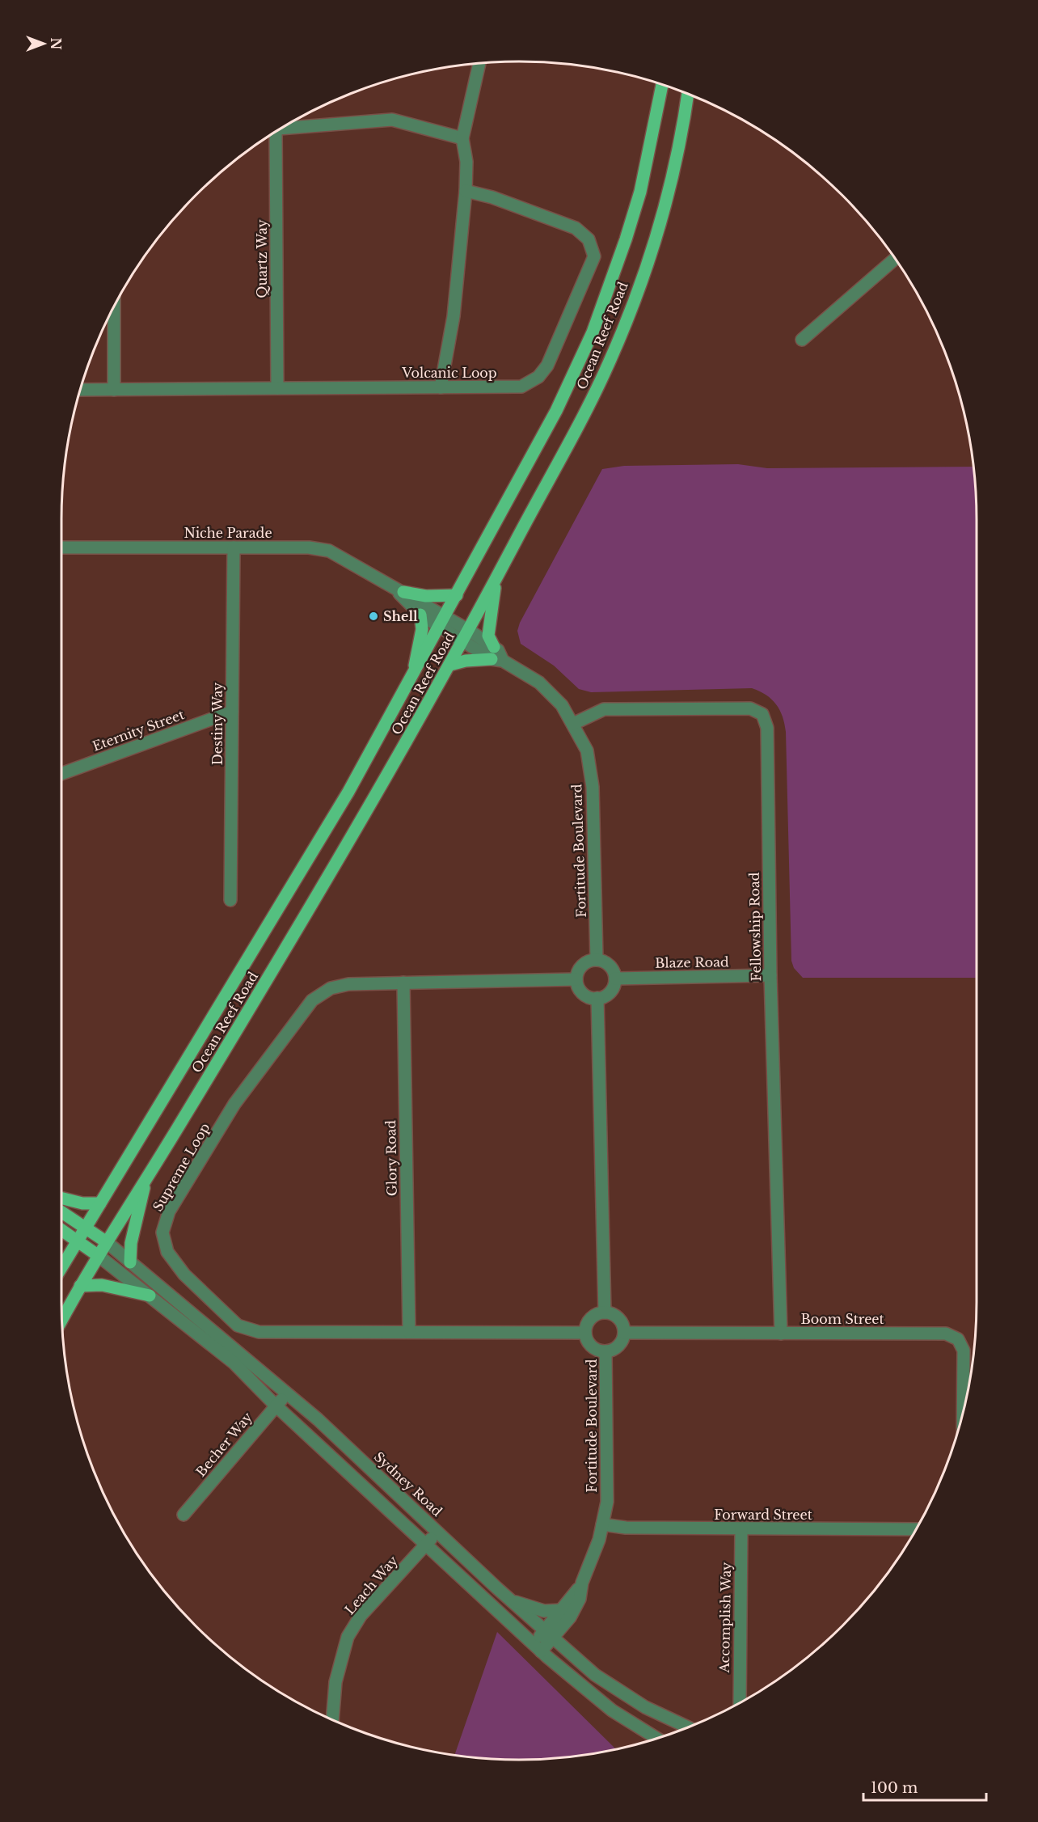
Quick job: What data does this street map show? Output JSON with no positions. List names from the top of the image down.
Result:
{
  "streets": {
    "main road": ["Ocean Reef Road"],
    "street": [
      "Quartz Way",
      "Volcanic Loop",
      "Niche Parade",
      "Destiny Way",
      "Eternity Street",
      "Fortitude Boulevard",
      "Fellowship Road",
      "Blaze Road",
      "Glory Road",
      "Supreme Loop",
      "Boom Street",
      "Becher Way",
      "Sydney Road",
      "Forward Street",
      "Leach Way",
      "Accomplish Way"
    ]
  },
  "crossings": [
    ["Quartz Way", "Volcanic Loop"],
    ["Ocean Reef Road", "Niche Parade"],
    ["Ocean Reef Road", "Fortitude Boulevard"],
    ["Ocean Reef Road", "Sydney Road"],
    ["Niche Parade", "Destiny Way"],
    ["Niche Parade", "Fortitude Boulevard"],
    ["Destiny Way", "Eternity Street"],
    ["Fortitude Boulevard", "Fellowship Road"],
    ["Fortitude Boulevard", "Blaze Road"],
    ["Fortitude Boulevard", "Supreme Loop"],
    ["Fortitude Boulevard", "Boom Street"],
    ["Fortitude Boulevard", "Sydney Road"],
    ["Fortitude Boulevard", "Forward Street"],
    ["Fellowship Road", "Blaze Road"],
    ["Fellowship Road", "Boom Street"],
    ["Blaze Road", "Supreme Loop"],
    ["Glory Road", "Supreme Loop"],
    ["Supreme Loop", "Boom Street"],
    ["Becher Way", "Sydney Road"],
    ["Sydney Road", "Leach Way"],
    ["Forward Street", "Accomplish Way"]
  ],
  "places": ["Shell"],
  "scale_bar": "100 m",
  "north": "right"
}
